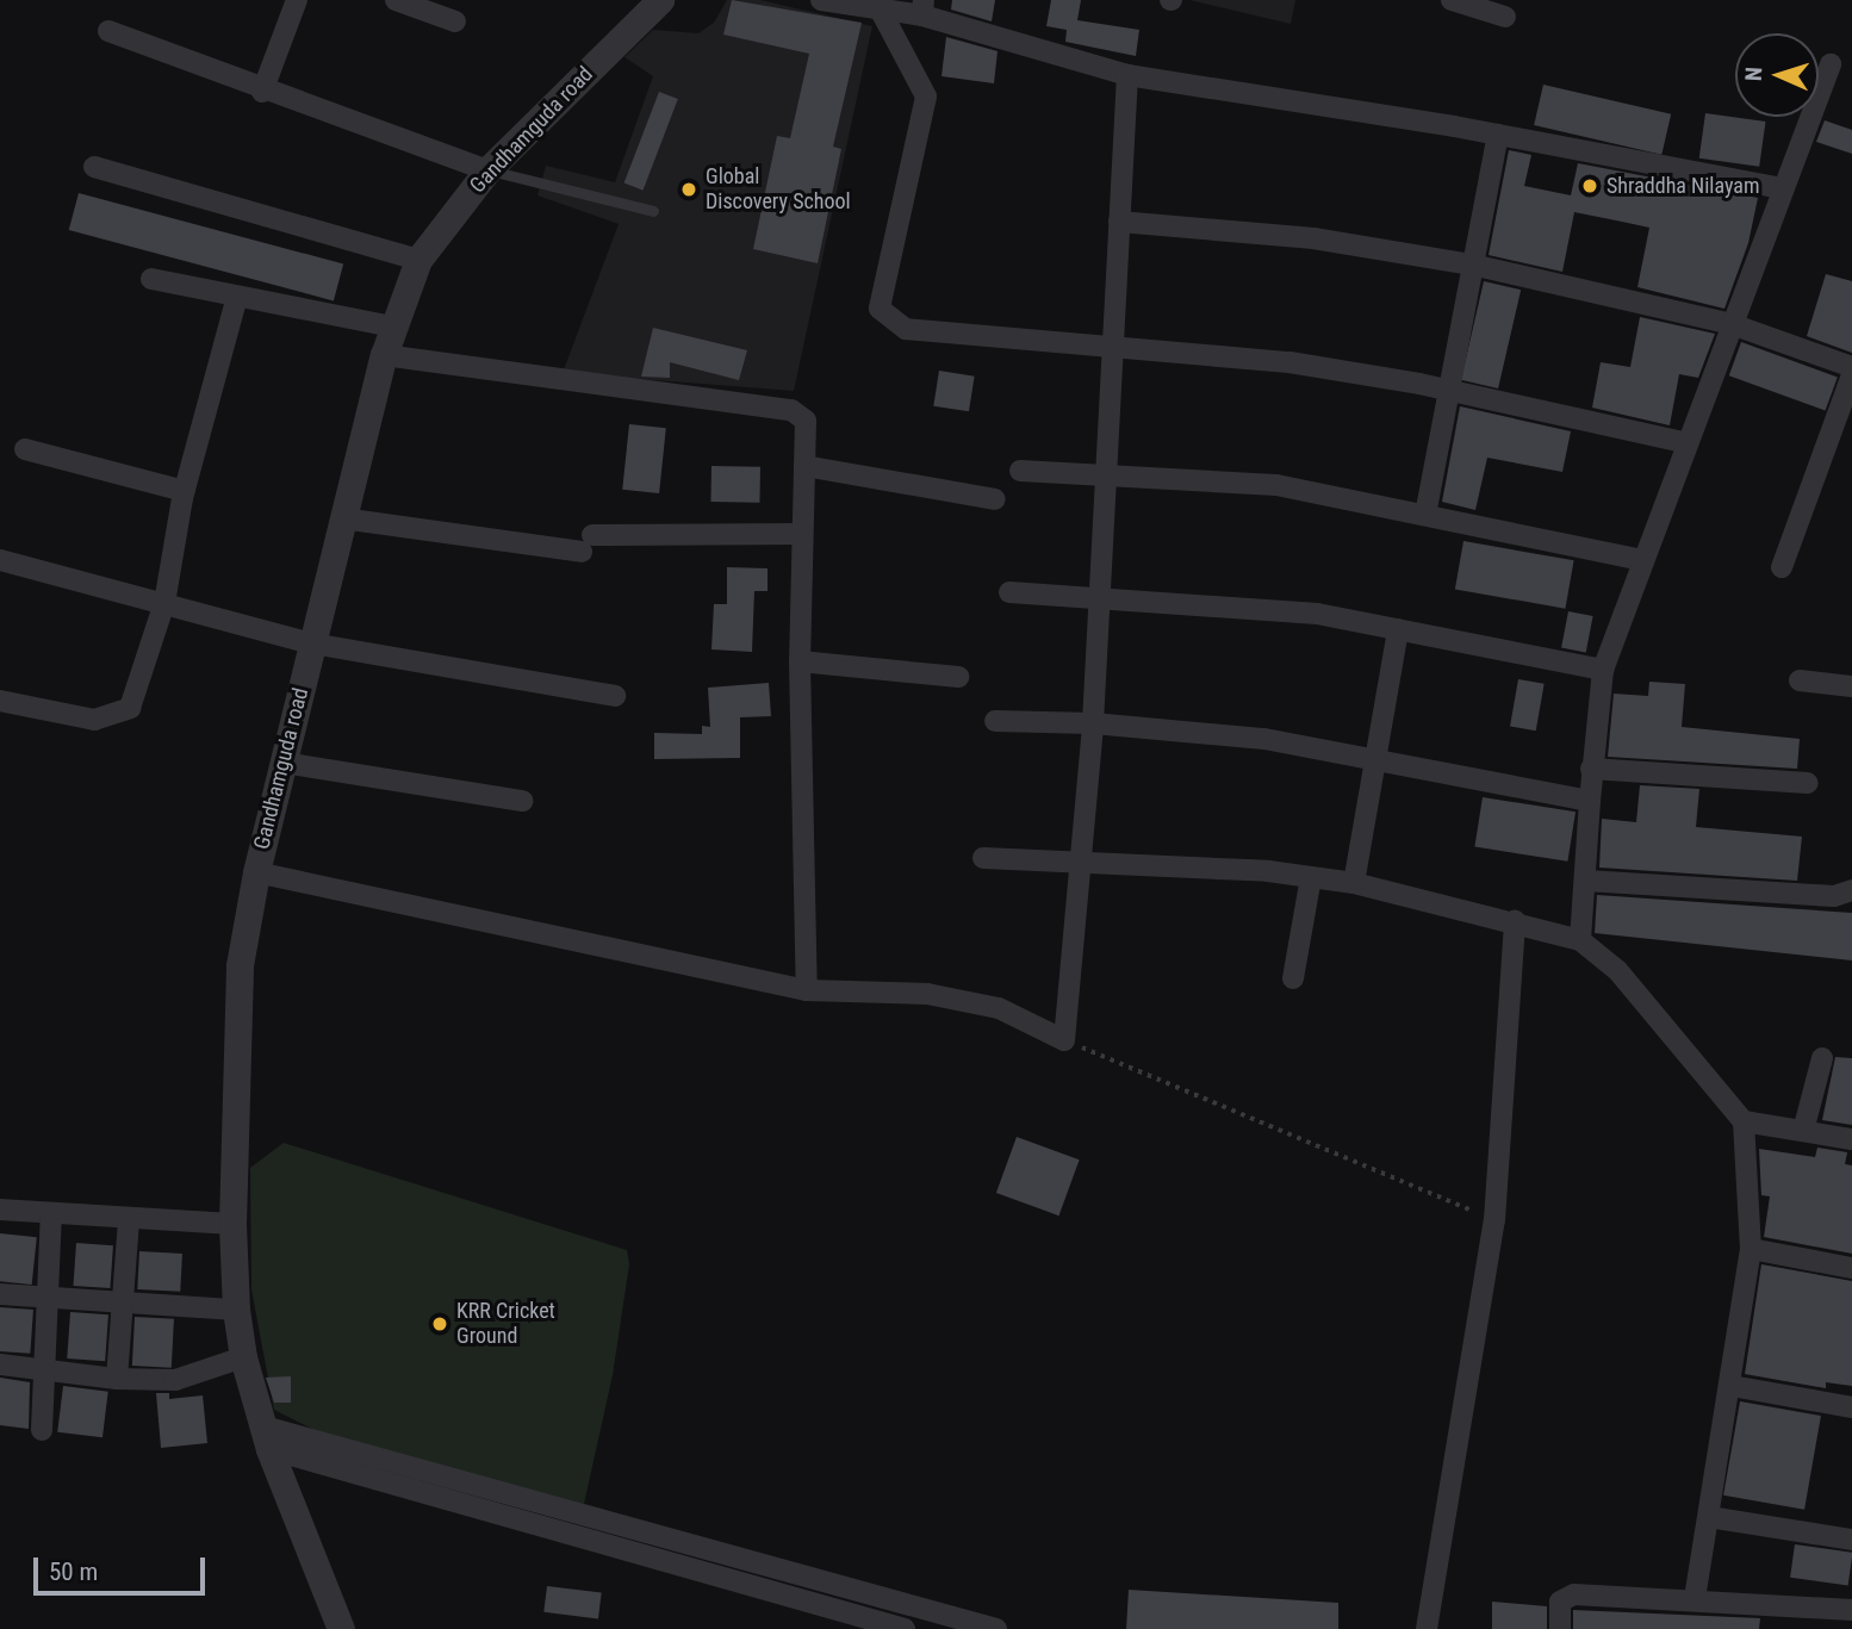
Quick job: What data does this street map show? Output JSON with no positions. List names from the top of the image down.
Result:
{
  "streets": {
    "street": ["Gandhamguda road"]
  },
  "places": ["Shraddha Nilayam", "Global Discovery School", "KRR Cricket Ground"],
  "scale_bar": "50 m",
  "north": "left"
}
